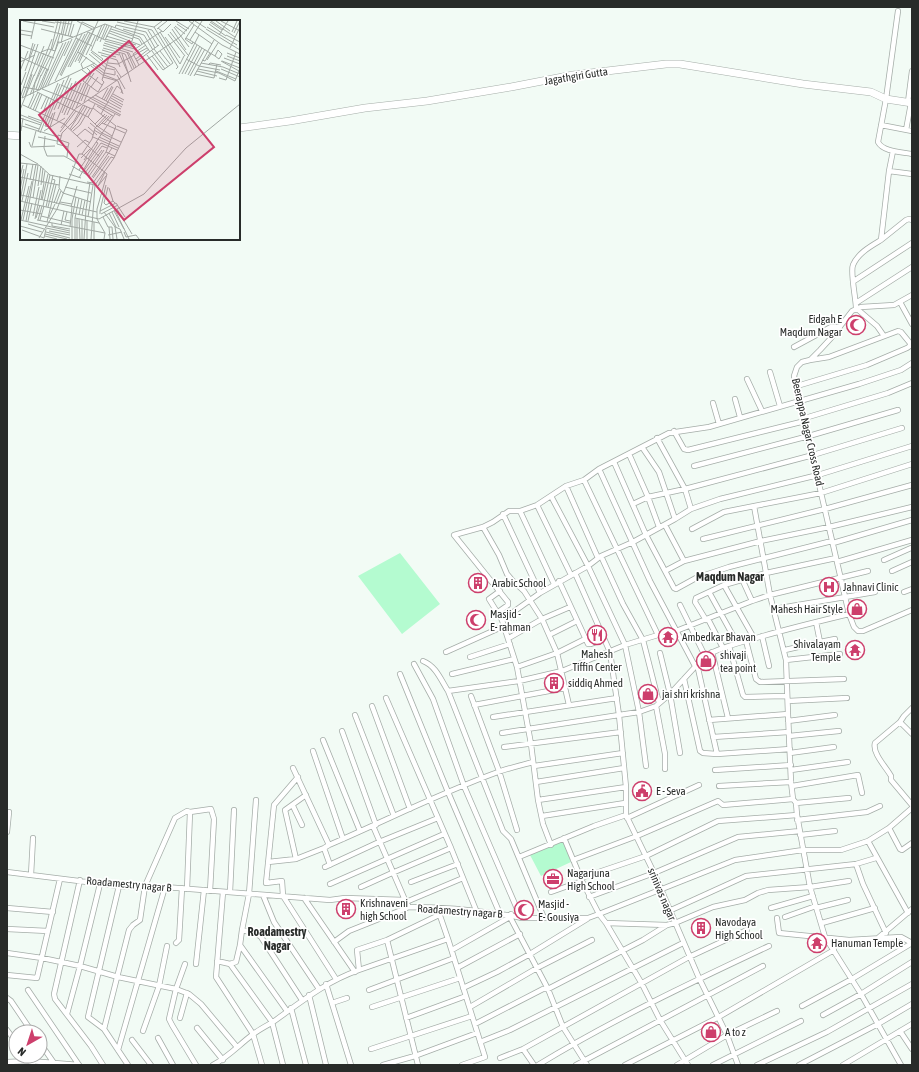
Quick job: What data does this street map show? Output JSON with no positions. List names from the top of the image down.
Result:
{
  "streets": {
    "street": [
      "Jagathgiri Gutta",
      "Beerappa Nagar Cross Road",
      "Roadamestry nagar B",
      "srinivas nagar"
    ]
  },
  "crossings": [
    ["Roadamestry nagar B", "srinivas nagar"]
  ],
  "districts": ["Maqdum Nagar", "Roadamestry Nagar"],
  "places": {
    "mosque": ["Eidgah E Maqdum Nagar", "Masjid - E- rahman", "Masjid - E- Gousiya"],
    "building": [
      "Arabic School",
      "siddiq Ahmed",
      "Krishnaveni high School",
      "Navodaya High School"
    ],
    "hospital": ["Jahnavi Clinic"],
    "shop": [
      "Mahesh Hair Style",
      "shivaji tea point",
      "jai shri krishna",
      "A to z"
    ],
    "restaurant": ["Mahesh Tiffin Center"],
    "temple": ["Ambedkar Bhavan", "Shivalayam Temple", "Hanuman Temple"],
    "public building": ["E - Seva"],
    "office": ["Nagarjuna High School"]
  },
  "north": "bottom left"
}
